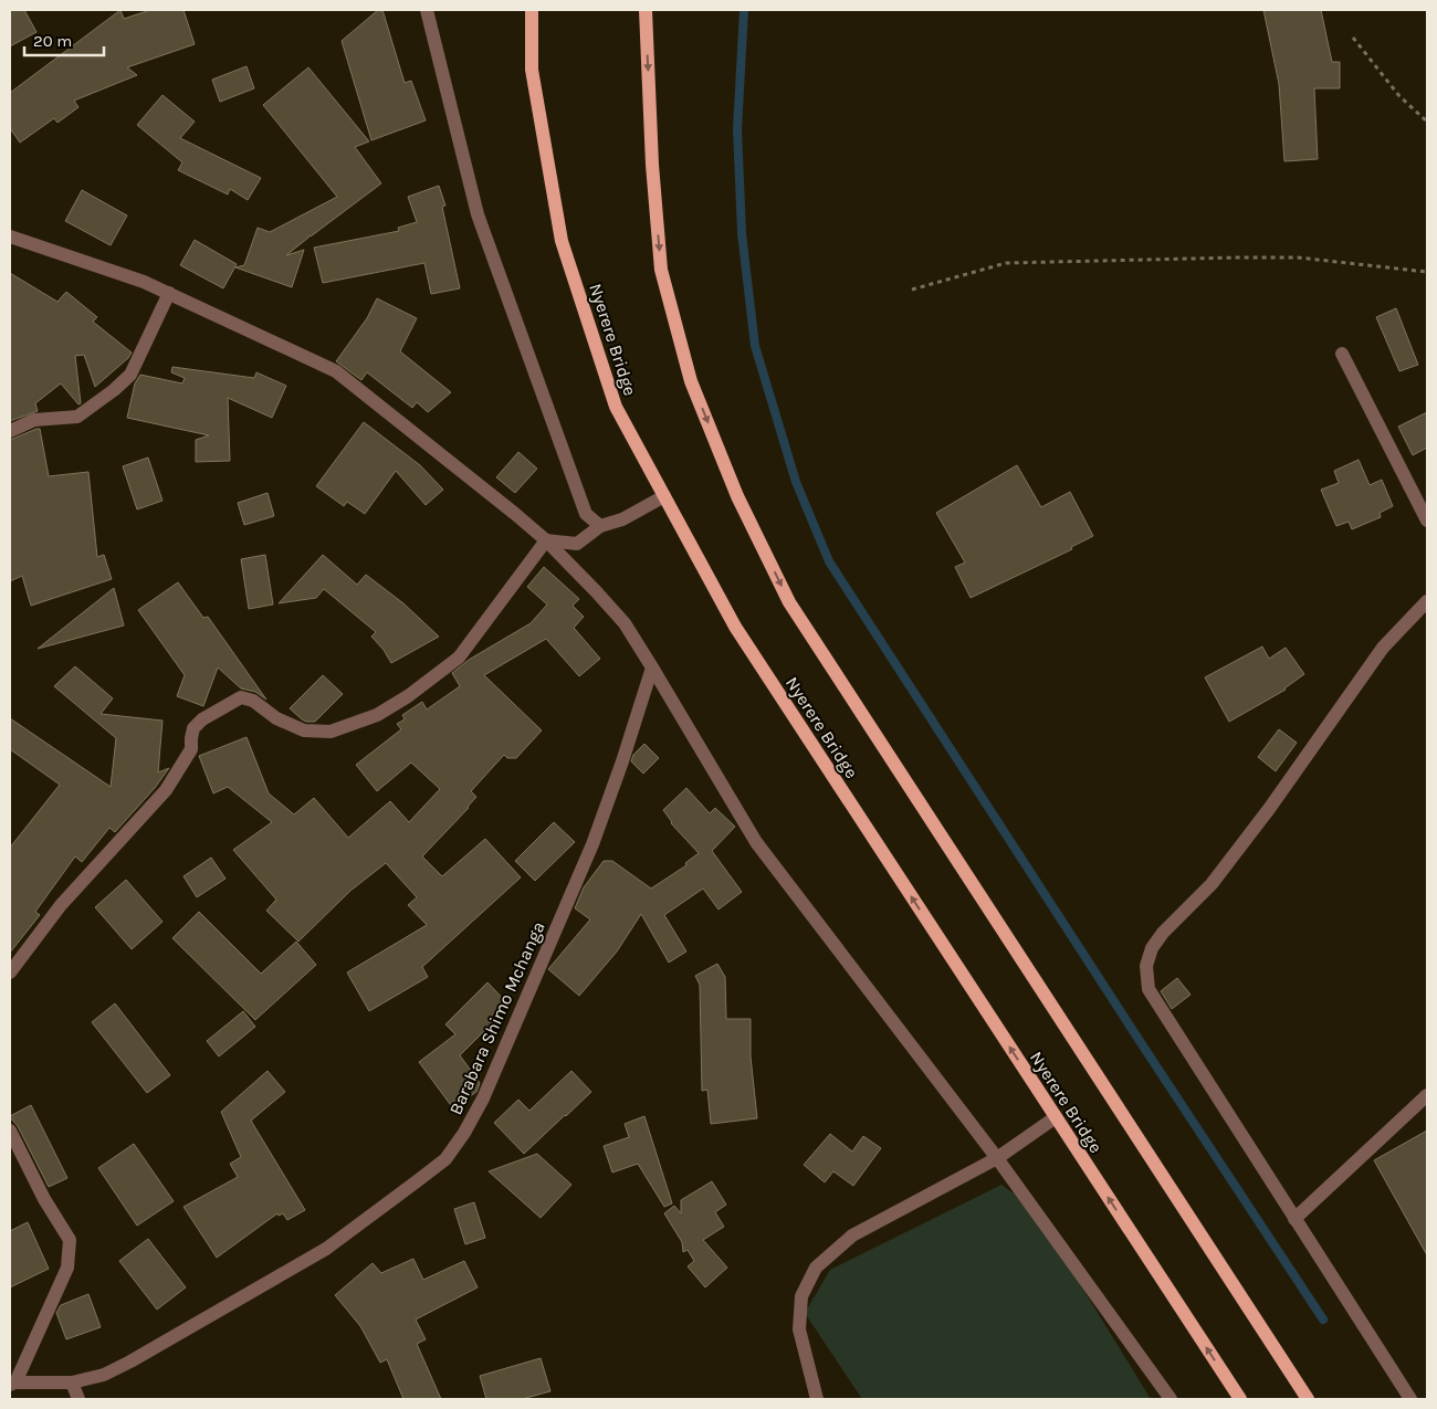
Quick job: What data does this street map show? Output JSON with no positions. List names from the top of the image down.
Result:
{
  "streets": {
    "main road": ["Nyerere Bridge"],
    "street": ["Barabara Shimo Mchanga"]
  },
  "scale_bar": "20 m"
}
